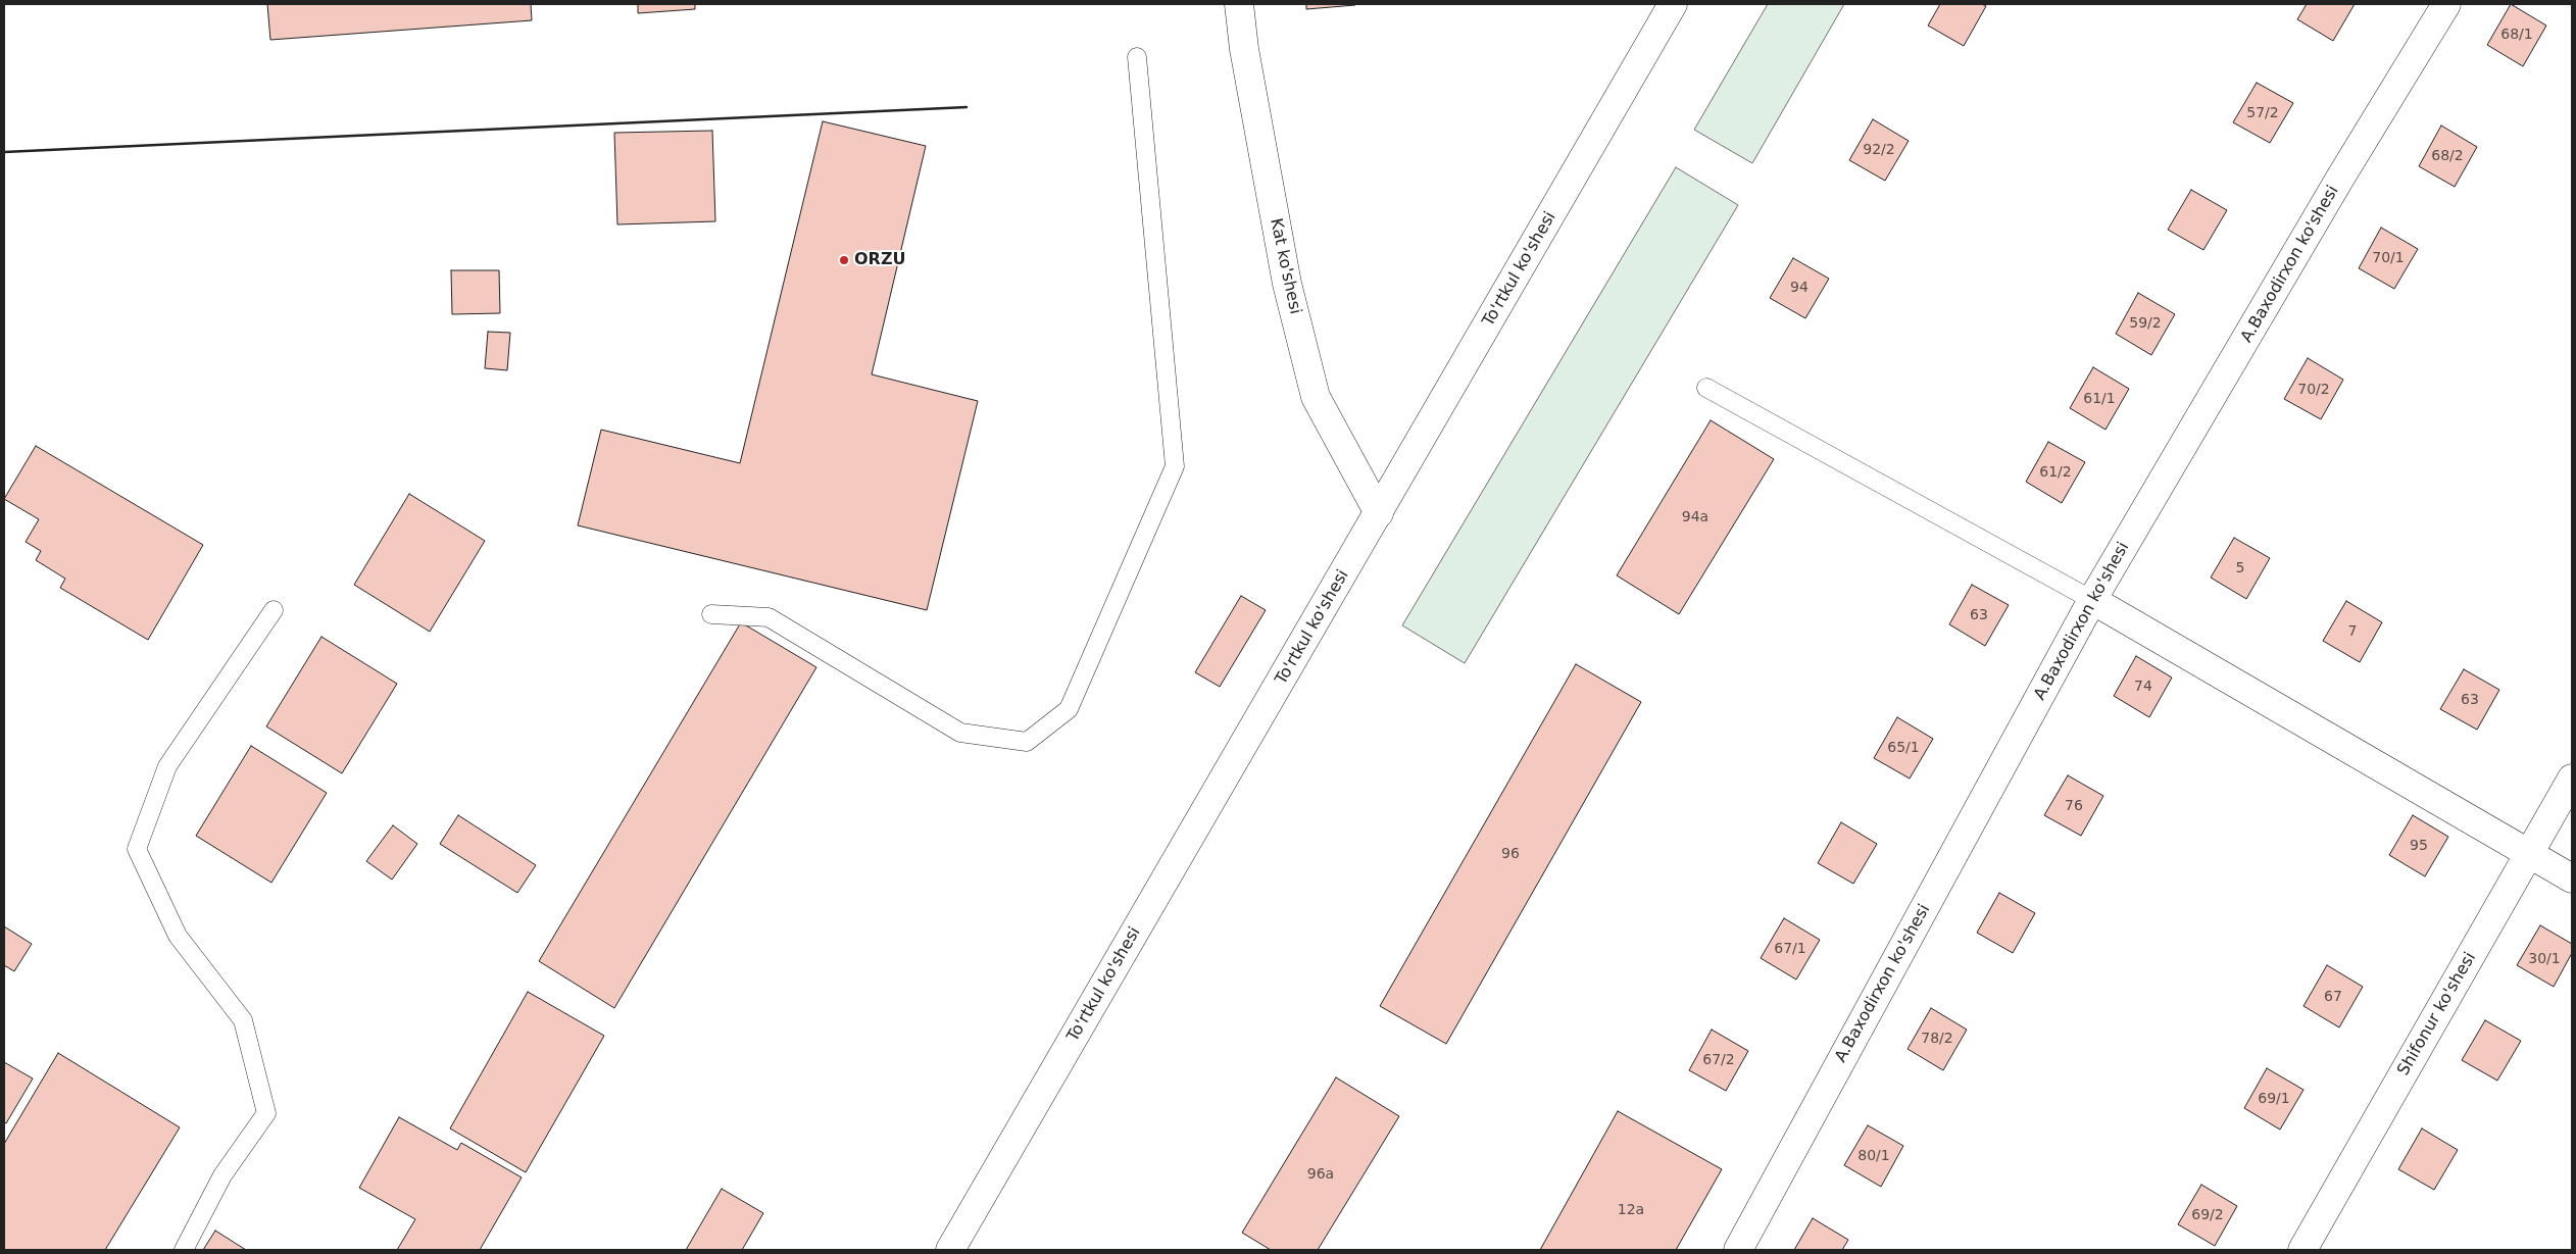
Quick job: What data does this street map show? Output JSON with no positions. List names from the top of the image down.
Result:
{
  "streets": {
    "street": [
      "A.Baxodirxon ko'shesi",
      "Kat ko'shesi",
      "To'rtkul ko'shesi",
      "Shifonur ko'shesi"
    ]
  },
  "crossings": [
    ["Kat ko'shesi", "To'rtkul ko'shesi"]
  ],
  "places": ["ORZU"],
  "house_numbers": [
    "68/1",
    "57/2",
    "92/2",
    "68/2",
    "70/1",
    "94",
    "59/2",
    "70/2",
    "61/1",
    "61/2",
    "94a",
    "5",
    "63",
    "7",
    "74",
    "63",
    "65/1",
    "76",
    "95",
    "96",
    "67/1",
    "30/1",
    "67",
    "78/2",
    "67/2",
    "69/1",
    "80/1",
    "96a",
    "12a",
    "69/2"
  ]
}
